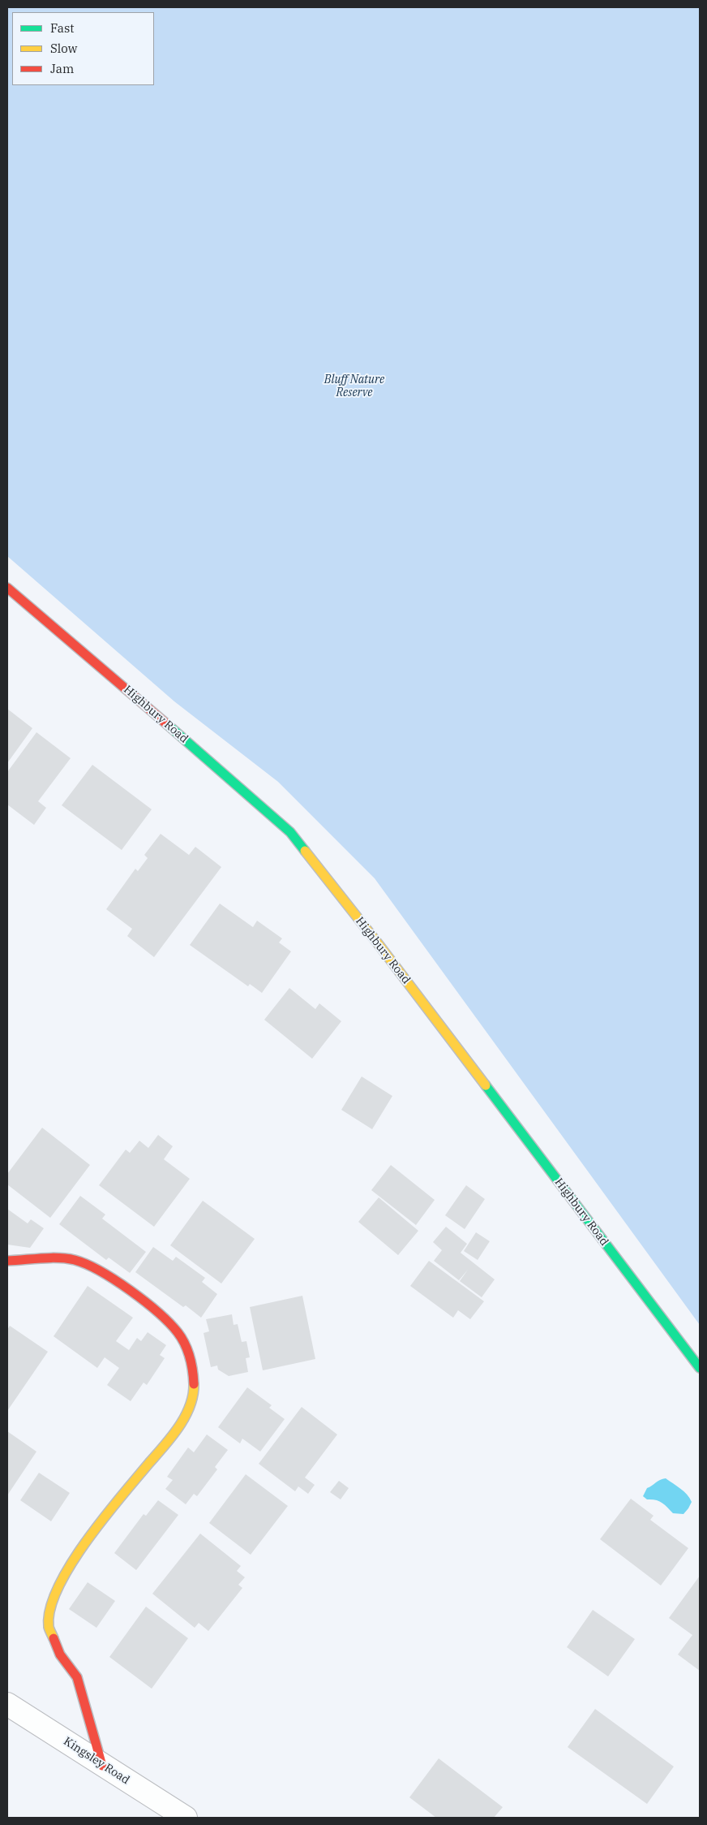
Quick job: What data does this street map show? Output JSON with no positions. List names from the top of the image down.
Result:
{
  "streets": {
    "street": ["Highbury Road", "Kingsley Road"]
  },
  "parks": ["Bluff Nature Reserve"],
  "legend": ["Fast", "Slow", "Jam"]
}
